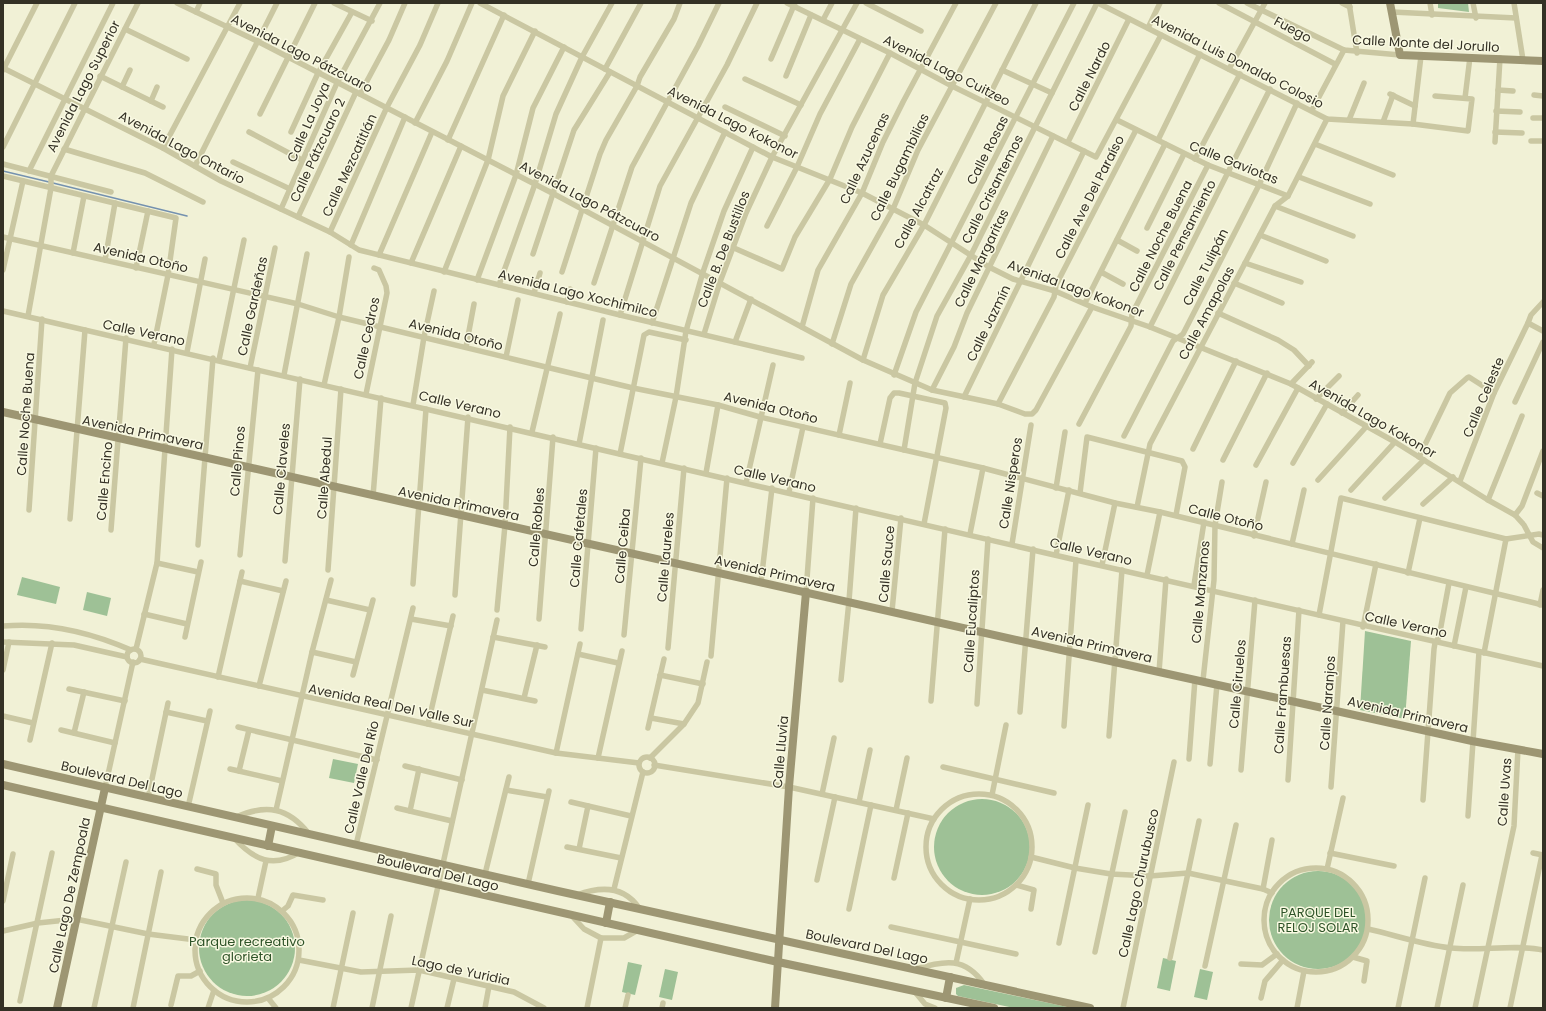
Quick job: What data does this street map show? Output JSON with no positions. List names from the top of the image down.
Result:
{
  "streets": {
    "street": [
      "Fuego",
      "Calle Monte del Jorullo",
      "Avenida Lago Pátzcuaro",
      "Avenida Luis Donaldo Colosio",
      "Avenida Lago Cuitzeo",
      "Calle Nardo",
      "Avenida Lago Superior",
      "Calle La Joya",
      "Avenida Lago Kokonor",
      "Avenida Lago Ontario",
      "Calle Pátzcuaro 2",
      "Calle Rosas",
      "Calle Azucenas",
      "Calle Gaviotas",
      "Calle Mezcatitlán",
      "Calle Bugambilias",
      "Calle Crisantemos",
      "Calle Ave Del Paraíso",
      "Calle Alcatraz",
      "Calle Pensamiento",
      "Calle Noche Buena",
      "Calle B. De Bustillos",
      "Avenida Otoño",
      "Calle Margaritas",
      "Calle Tulipán",
      "Avenida Lago Xochimilco",
      "Calle Gardeñas",
      "Calle Amapolas",
      "Calle Jazmín",
      "Calle Verano",
      "Calle Cedros",
      "Calle Celeste",
      "Avenida Primavera",
      "Calle Pinos",
      "Calle Claveles",
      "Calle Abedul",
      "Calle Encino",
      "Calle Nisperos",
      "Calle Otoño",
      "Calle Robles",
      "Calle Cafetales",
      "Calle Ceiba",
      "Calle Laureles",
      "Calle Sauce",
      "Calle Manzanos",
      "Calle Eucaliptos",
      "Calle Ciruelos",
      "Calle Frambuesas",
      "Calle Naranjos",
      "Avenida Real Del Valle Sur",
      "Calle Lluvia",
      "Calle Valle Del Río",
      "Boulevard Del Lago",
      "Calle Uvas",
      "Calle Lago Churubusco",
      "Calle Lago De Zempoala",
      "Lago de Yuridia"
    ]
  },
  "crossings": [
    ["Avenida Lago Pátzcuaro", "Calle La Joya"],
    ["Avenida Lago Pátzcuaro", "Avenida Lago Kokonor"],
    ["Avenida Lago Pátzcuaro", "Calle Pátzcuaro 2"],
    ["Avenida Lago Pátzcuaro", "Calle Rosas"],
    ["Avenida Lago Pátzcuaro", "Calle Azucenas"],
    ["Avenida Lago Pátzcuaro", "Calle Mezcatitlán"],
    ["Avenida Lago Pátzcuaro", "Calle Bugambilias"],
    ["Avenida Lago Pátzcuaro", "Calle Crisantemos"],
    ["Avenida Lago Pátzcuaro", "Calle Ave Del Paraíso"],
    ["Avenida Lago Pátzcuaro", "Calle Alcatraz"],
    ["Avenida Lago Pátzcuaro", "Calle B. De Bustillos"],
    ["Avenida Lago Pátzcuaro", "Calle Margaritas"],
    ["Avenida Lago Pátzcuaro", "Calle Jazmín"],
    ["Avenida Luis Donaldo Colosio", "Calle Nardo"],
    ["Avenida Luis Donaldo Colosio", "Calle Gaviotas"],
    ["Avenida Luis Donaldo Colosio", "Calle Crisantemos"],
    ["Avenida Luis Donaldo Colosio", "Calle Pensamiento"],
    ["Avenida Luis Donaldo Colosio", "Calle Tulipán"],
    ["Avenida Lago Cuitzeo", "Calle Nardo"],
    ["Avenida Lago Cuitzeo", "Calle Rosas"],
    ["Avenida Lago Cuitzeo", "Calle Azucenas"],
    ["Avenida Lago Cuitzeo", "Calle Gaviotas"],
    ["Avenida Lago Cuitzeo", "Calle Bugambilias"],
    ["Avenida Lago Cuitzeo", "Calle Crisantemos"],
    ["Avenida Lago Cuitzeo", "Calle Alcatraz"],
    ["Avenida Lago Cuitzeo", "Calle B. De Bustillos"],
    ["Avenida Lago Cuitzeo", "Calle Margaritas"],
    ["Avenida Lago Cuitzeo", "Calle Jazmín"],
    ["Avenida Lago Superior", "Avenida Lago Ontario"],
    ["Avenida Lago Superior", "Avenida Otoño"],
    ["Avenida Lago Superior", "Calle Verano"],
    ["Calle La Joya", "Avenida Lago Ontario"],
    ["Avenida Lago Kokonor", "Calle Rosas"],
    ["Avenida Lago Kokonor", "Calle Azucenas"],
    ["Avenida Lago Kokonor", "Calle Bugambilias"],
    ["Avenida Lago Kokonor", "Calle Crisantemos"],
    ["Avenida Lago Kokonor", "Calle Ave Del Paraíso"],
    ["Avenida Lago Kokonor", "Calle Alcatraz"],
    ["Avenida Lago Kokonor", "Calle Pensamiento"],
    ["Avenida Lago Kokonor", "Calle Noche Buena"],
    ["Avenida Lago Kokonor", "Calle B. De Bustillos"],
    ["Avenida Lago Kokonor", "Calle Margaritas"],
    ["Avenida Lago Kokonor", "Calle Tulipán"],
    ["Avenida Lago Kokonor", "Calle Amapolas"],
    ["Avenida Lago Kokonor", "Calle Jazmín"],
    ["Avenida Lago Kokonor", "Calle Celeste"],
    ["Avenida Lago Ontario", "Calle Pátzcuaro 2"],
    ["Avenida Lago Ontario", "Calle Mezcatitlán"],
    ["Avenida Lago Ontario", "Avenida Lago Xochimilco"],
    ["Calle Gaviotas", "Calle Ave Del Paraíso"],
    ["Calle Gaviotas", "Calle Pensamiento"],
    ["Calle Gaviotas", "Calle Noche Buena"],
    ["Calle Gaviotas", "Calle Tulipán"],
    ["Calle Gaviotas", "Calle Amapolas"],
    ["Calle Crisantemos", "Avenida Otoño"],
    ["Calle Crisantemos", "Calle Otoño"],
    ["Calle Noche Buena", "Calle Verano"],
    ["Calle Noche Buena", "Avenida Primavera"],
    ["Calle B. De Bustillos", "Avenida Lago Xochimilco"],
    ["Avenida Otoño", "Calle Gardeñas"],
    ["Avenida Otoño", "Calle Cedros"],
    ["Avenida Otoño", "Calle Otoño"],
    ["Calle Gardeñas", "Calle Verano"],
    ["Calle Amapolas", "Calle Otoño"],
    ["Calle Verano", "Calle Cedros"],
    ["Calle Verano", "Calle Pinos"],
    ["Calle Verano", "Calle Claveles"],
    ["Calle Verano", "Calle Abedul"],
    ["Calle Verano", "Calle Encino"],
    ["Calle Verano", "Calle Nisperos"],
    ["Calle Verano", "Calle Robles"],
    ["Calle Verano", "Calle Cafetales"],
    ["Calle Verano", "Calle Ceiba"],
    ["Calle Verano", "Calle Laureles"],
    ["Calle Verano", "Calle Sauce"],
    ["Calle Verano", "Calle Manzanos"],
    ["Calle Verano", "Calle Eucaliptos"],
    ["Calle Verano", "Calle Ciruelos"],
    ["Calle Verano", "Calle Frambuesas"],
    ["Calle Verano", "Calle Naranjos"],
    ["Calle Verano", "Calle Lluvia"],
    ["Avenida Primavera", "Calle Pinos"],
    ["Avenida Primavera", "Calle Claveles"],
    ["Avenida Primavera", "Calle Abedul"],
    ["Avenida Primavera", "Calle Encino"],
    ["Avenida Primavera", "Calle Robles"],
    ["Avenida Primavera", "Calle Cafetales"],
    ["Avenida Primavera", "Calle Ceiba"],
    ["Avenida Primavera", "Calle Laureles"],
    ["Avenida Primavera", "Calle Sauce"],
    ["Avenida Primavera", "Calle Manzanos"],
    ["Avenida Primavera", "Calle Eucaliptos"],
    ["Avenida Primavera", "Calle Ciruelos"],
    ["Avenida Primavera", "Calle Frambuesas"],
    ["Avenida Primavera", "Calle Naranjos"],
    ["Avenida Primavera", "Calle Lluvia"],
    ["Avenida Primavera", "Calle Uvas"],
    ["Calle Nisperos", "Calle Otoño"],
    ["Calle Otoño", "Calle Manzanos"],
    ["Avenida Real Del Valle Sur", "Calle Valle Del Río"],
    ["Calle Lluvia", "Boulevard Del Lago"],
    ["Calle Valle Del Río", "Boulevard Del Lago"],
    ["Boulevard Del Lago", "Calle Lago De Zempoala"]
  ],
  "parks": ["PARQUE DEL RELOJ SOLAR", "Parque recreativo glorieta"]
}
